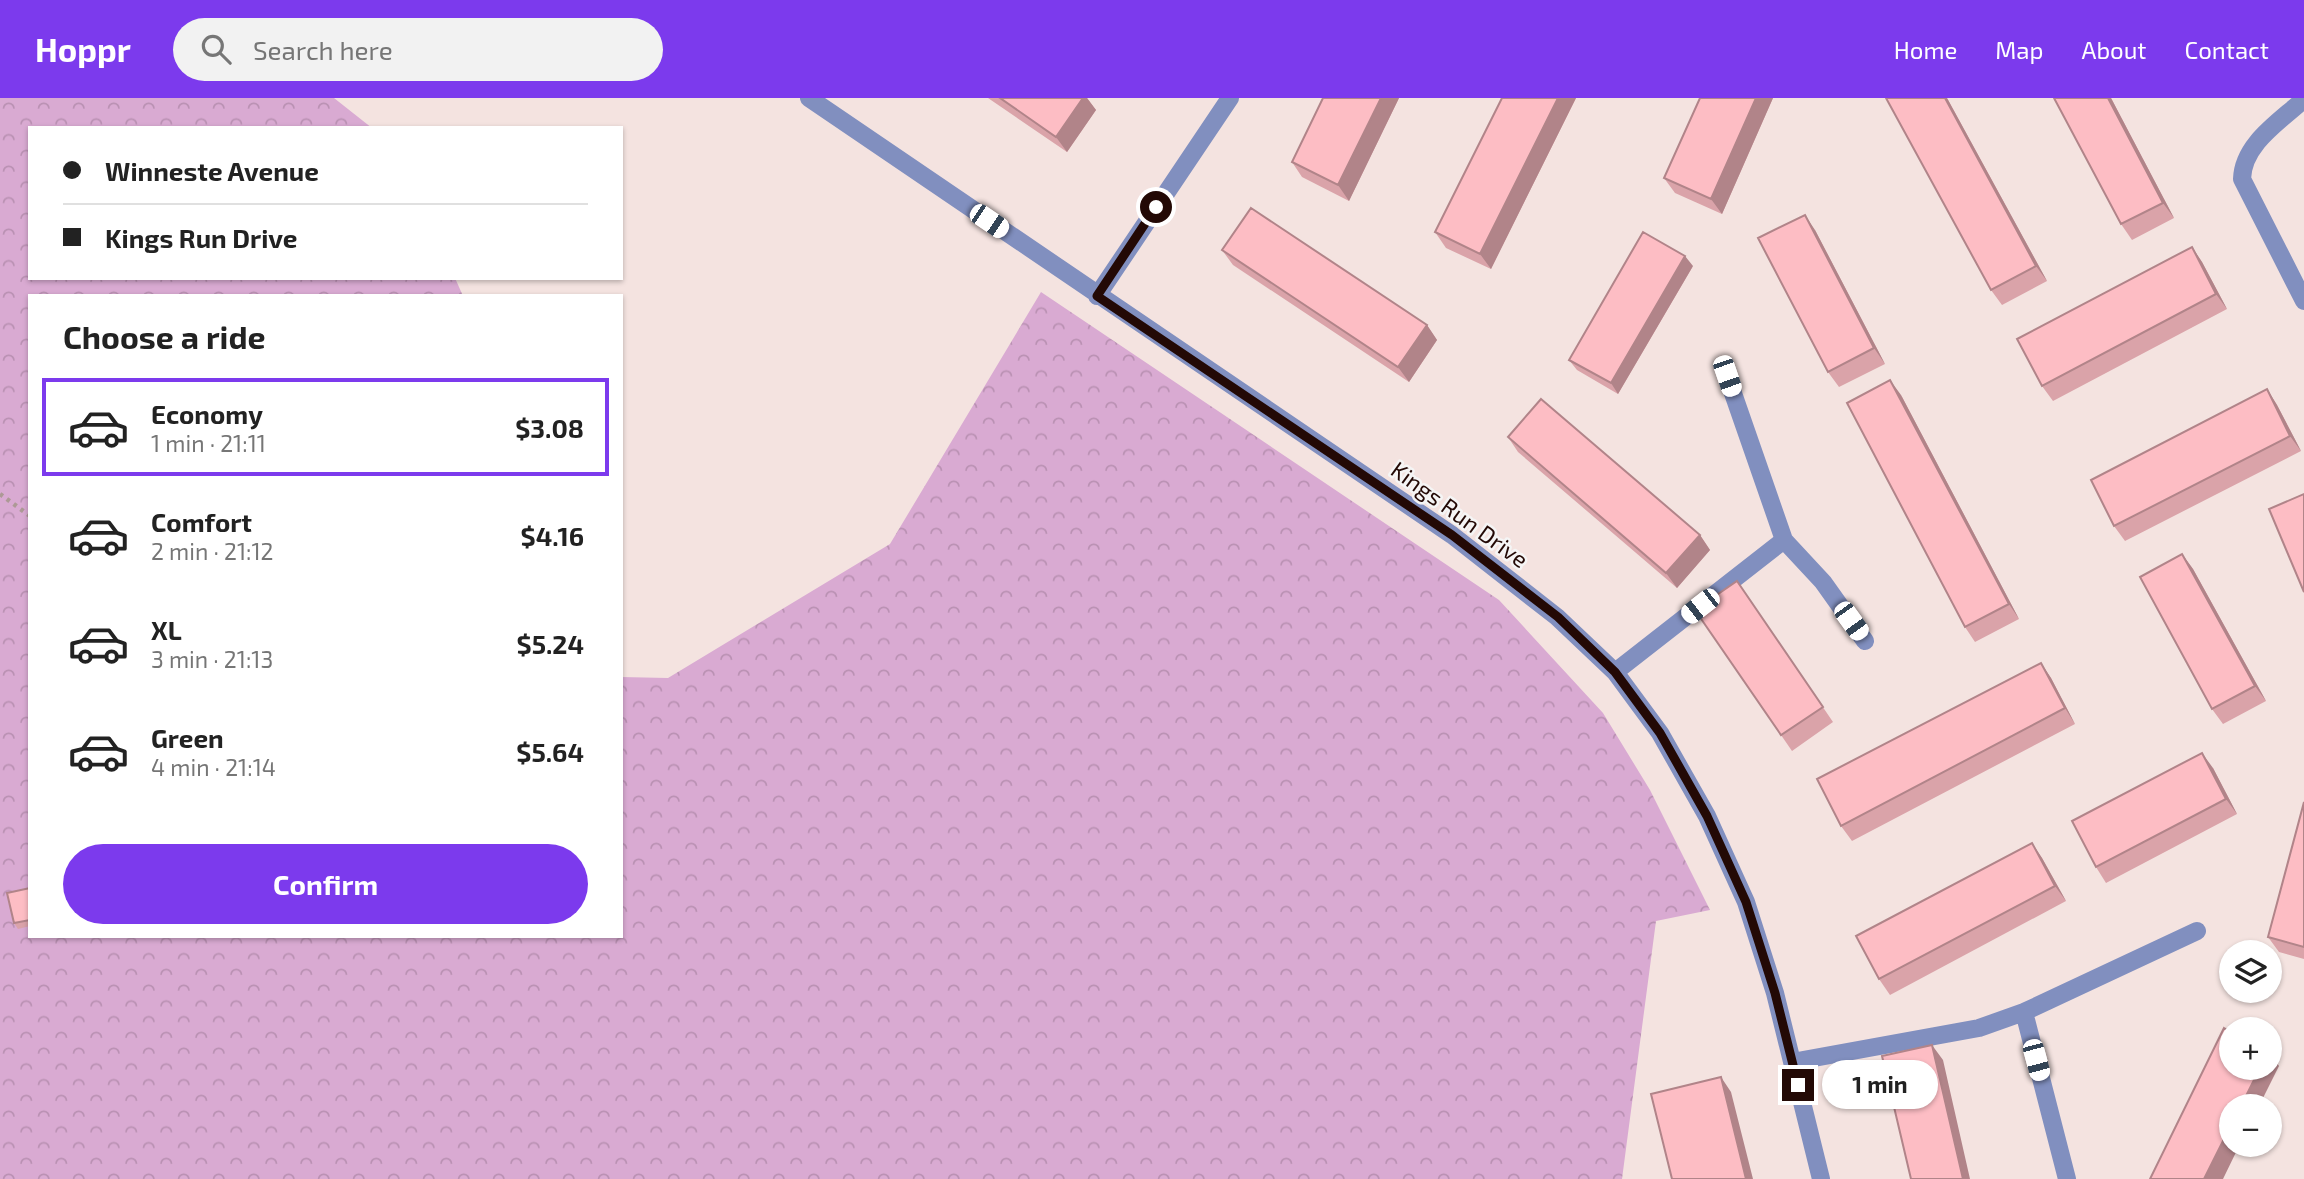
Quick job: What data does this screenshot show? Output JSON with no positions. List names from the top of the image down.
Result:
{
  "streets": {
    "street": ["Kings Run Drive"]
  },
  "page": {
    "header": "Hoppr",
    "search": "Search here",
    "nav": [
      "Home",
      "Map",
      "About",
      "Contact"
    ],
    "banner": ["Winneste Avenue", "Kings Run Drive"],
    "heading": "Choose a ride",
    "list": [
      {
        "name": "Economy",
        "note": "1 min · 21:11",
        "value": "$3.08"
      },
      {
        "name": "Comfort",
        "note": "2 min · 21:12",
        "value": "$4.16"
      },
      {
        "name": "XL",
        "note": "3 min · 21:13",
        "value": "$5.24"
      },
      {
        "name": "Green",
        "note": "4 min · 21:14",
        "value": "$5.64"
      }
    ],
    "buttons": "Confirm",
    "map_buttons": ["+", "−"],
    "bubble": "1 min"
  }
}
